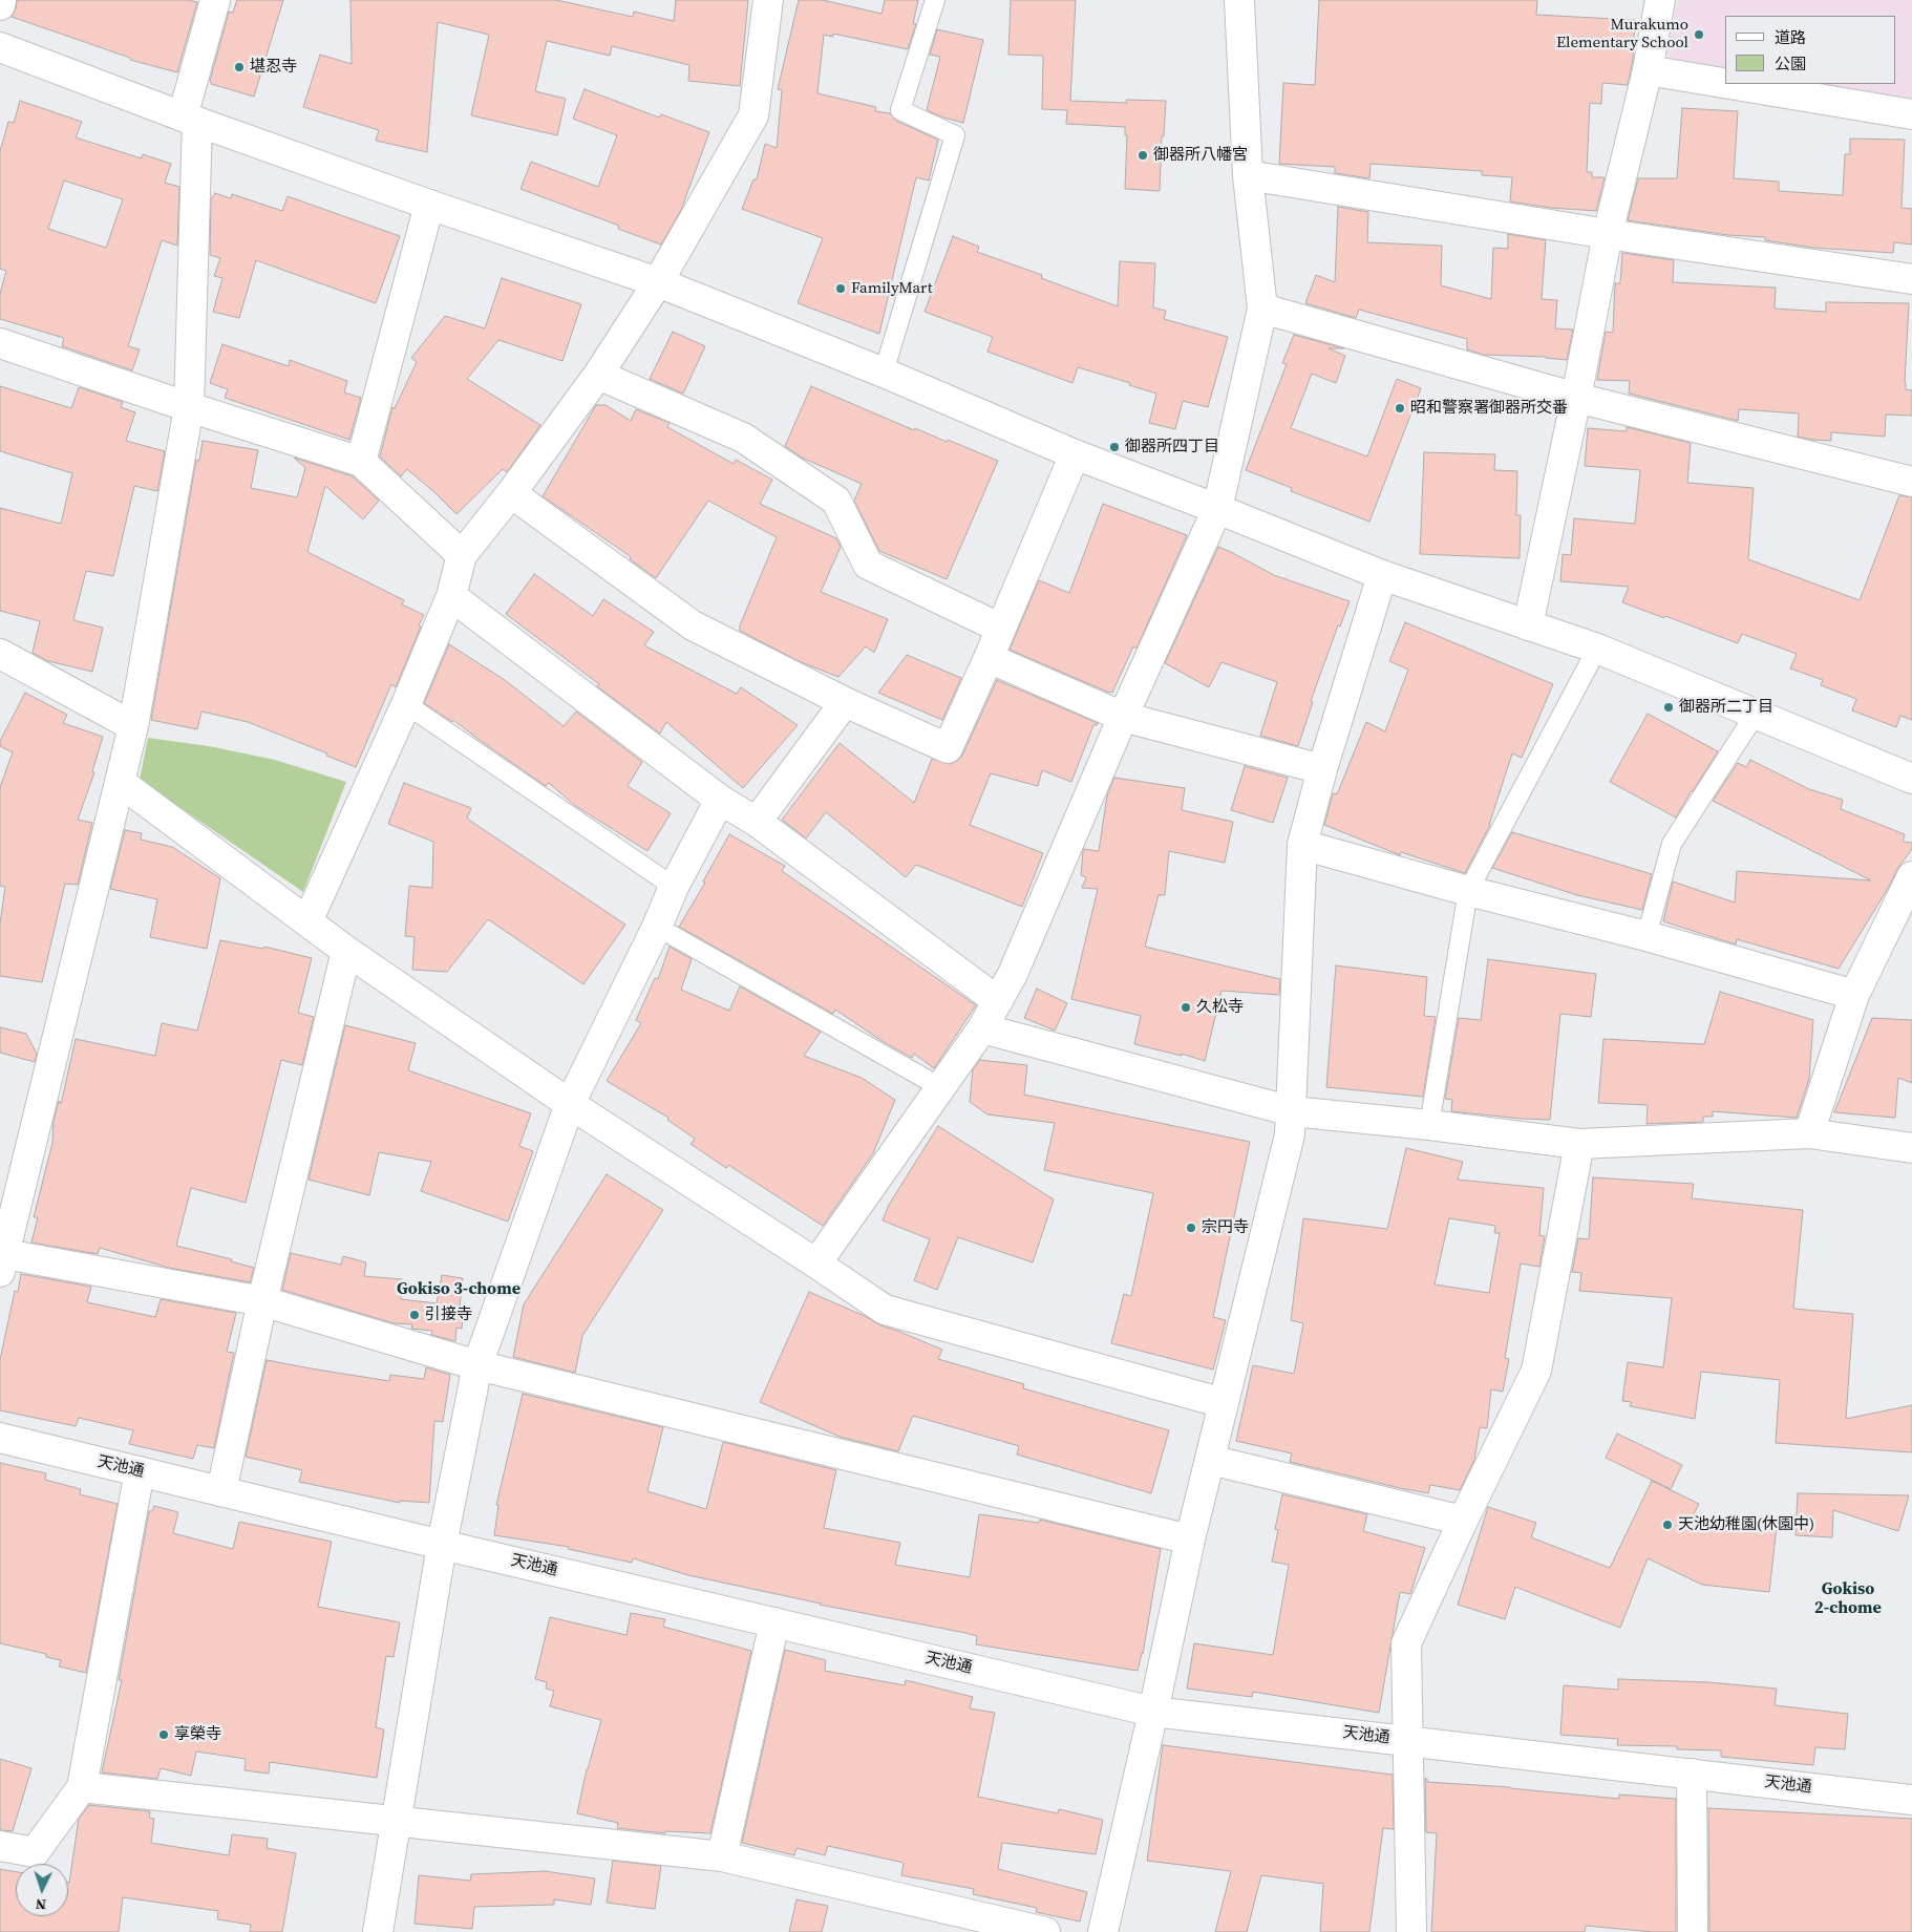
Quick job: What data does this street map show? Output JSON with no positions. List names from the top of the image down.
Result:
{
  "streets": {
    "street": ["天池通"]
  },
  "districts": ["Gokiso 3-chome", "Gokiso 2-chome"],
  "places": [
    "Murakumo Elementary School",
    "堪忍寺",
    "御器所八幡宮",
    "FamilyMart",
    "昭和警察署御器所交番",
    "御器所四丁目",
    "御器所二丁目",
    "久松寺",
    "宗円寺",
    "引接寺",
    "天池幼稚園(休園中)",
    "享榮寺"
  ],
  "legend": ["道路", "公園"],
  "north": "bottom"
}
